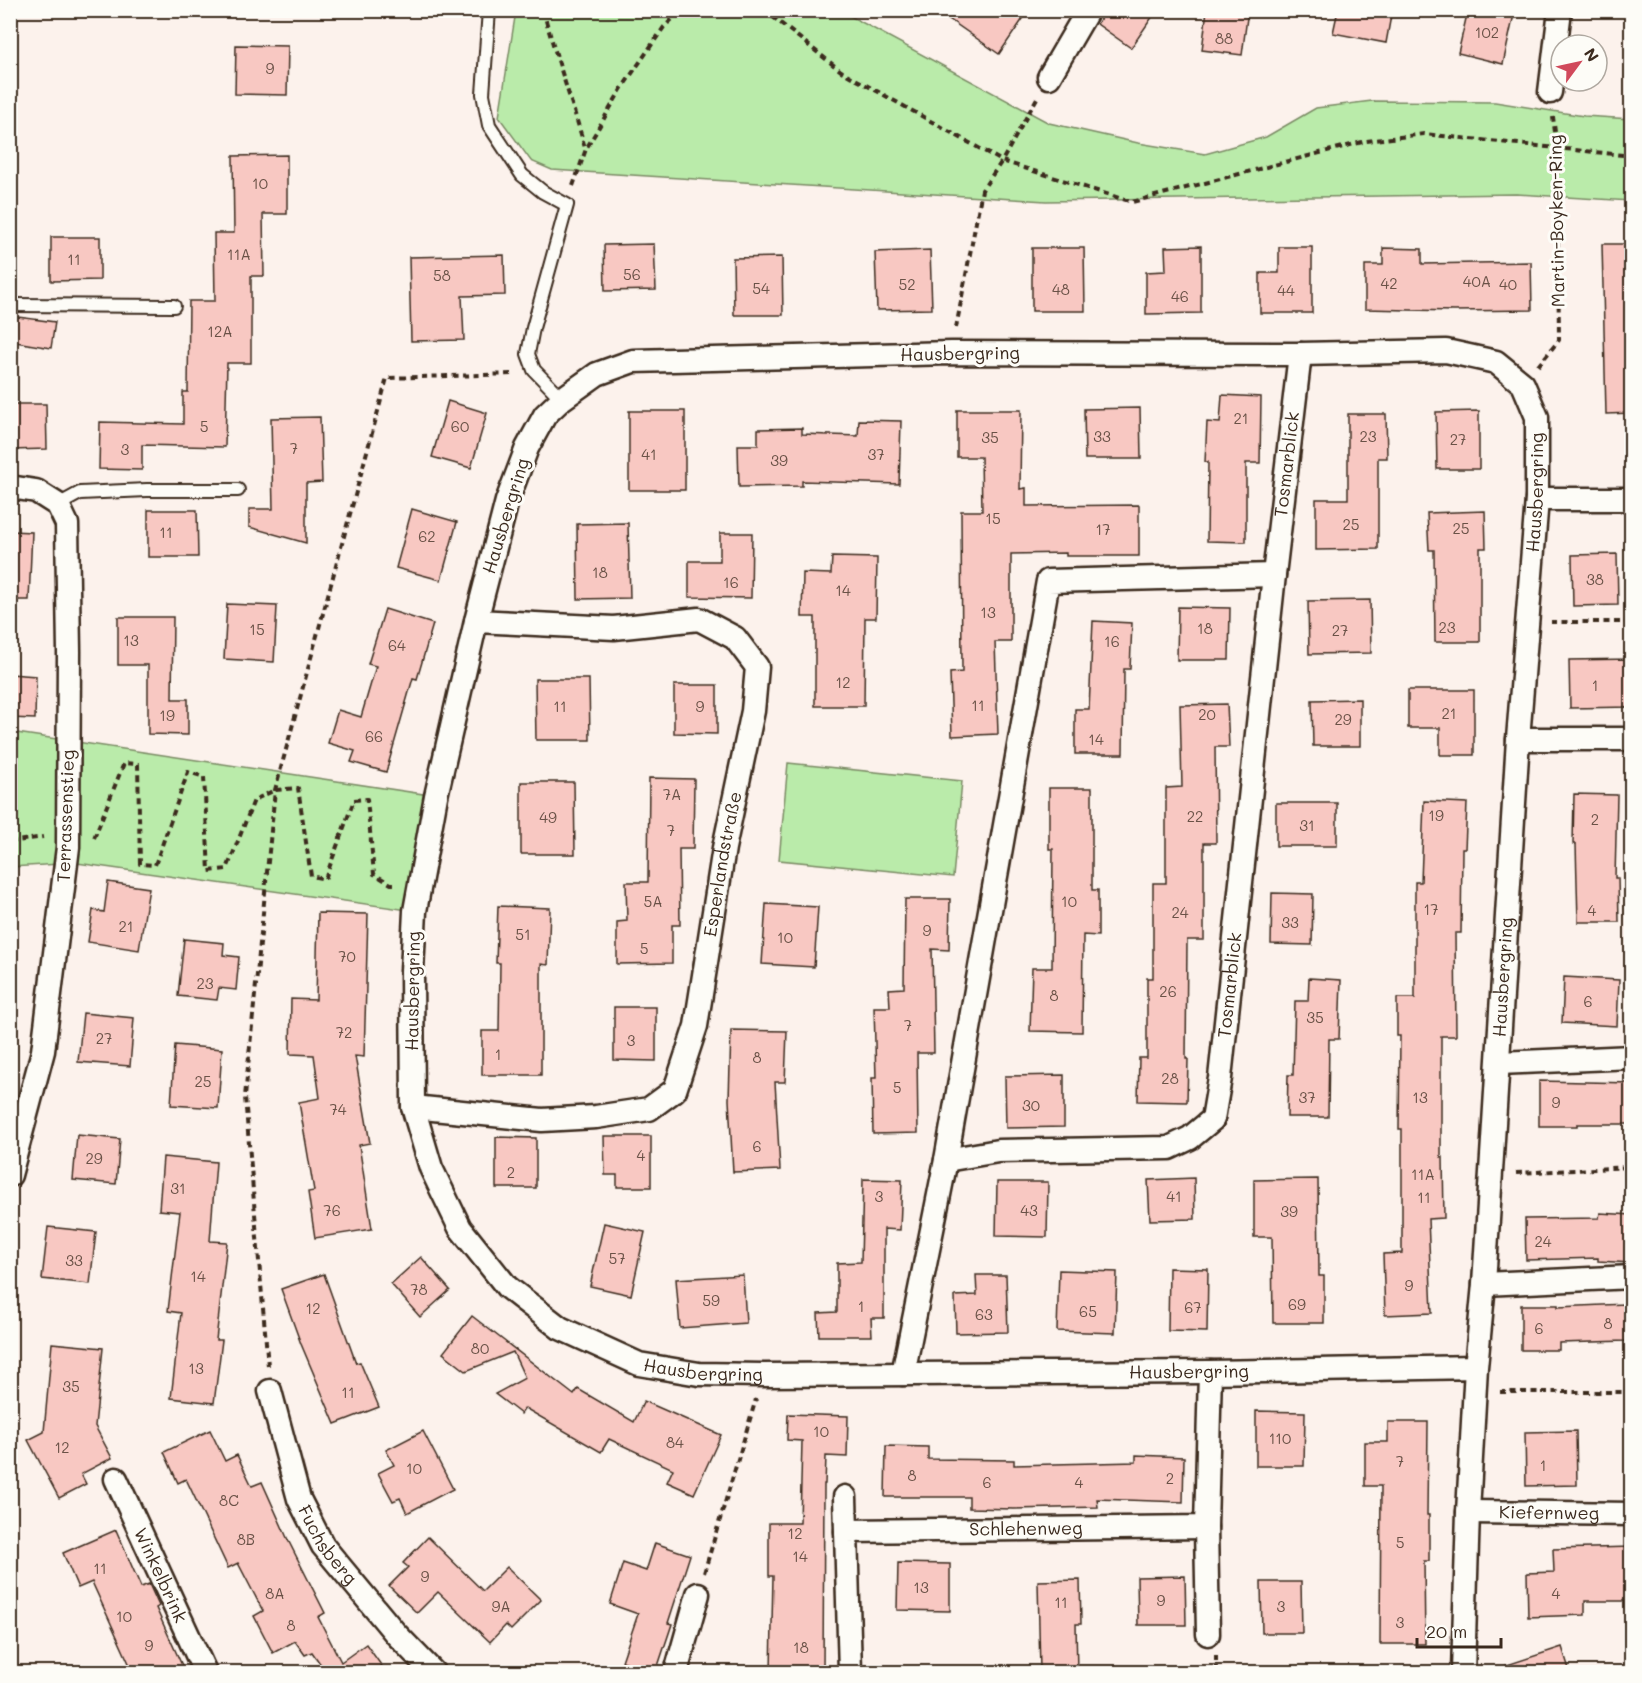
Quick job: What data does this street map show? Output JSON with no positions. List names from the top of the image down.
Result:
{
  "streets": {
    "street": [
      "Hausbergring",
      "Tosmarblick",
      "Terrassenstieg",
      "Esperlandstraße",
      "Kiefernweg",
      "Schlehenweg",
      "Fuchsberg",
      "Winkelbrink"
    ],
    "path": ["Martin-Boyken-Ring"]
  },
  "crossings": [
    ["Martin-Boyken-Ring", "Hausbergring"],
    ["Hausbergring", "Tosmarblick"],
    ["Hausbergring", "Esperlandstraße"],
    ["Hausbergring", "Kiefernweg"]
  ],
  "house_numbers": [
    "102",
    "88",
    "9",
    "10",
    "11A",
    "11",
    "56",
    "58",
    "40A",
    "42",
    "52",
    "40",
    "54",
    "48",
    "44",
    "46",
    "12A",
    "21",
    "5",
    "60",
    "33",
    "23",
    "35",
    "27",
    "7",
    "3",
    "41",
    "37",
    "39",
    "15",
    "25",
    "25",
    "17",
    "11",
    "62",
    "18",
    "38",
    "16",
    "14",
    "13",
    "23",
    "18",
    "15",
    "27",
    "13",
    "16",
    "64",
    "12",
    "1",
    "11",
    "11",
    "9",
    "21",
    "20",
    "19",
    "29",
    "66",
    "14",
    "7A",
    "19",
    "22",
    "49",
    "2",
    "31",
    "7",
    "5A",
    "10",
    "17",
    "4",
    "24",
    "33",
    "21",
    "9",
    "51",
    "10",
    "5",
    "70",
    "23",
    "26",
    "8",
    "6",
    "35",
    "7",
    "72",
    "27",
    "3",
    "1",
    "8",
    "28",
    "25",
    "5",
    "37",
    "13",
    "9",
    "30",
    "74",
    "6",
    "4",
    "29",
    "2",
    "11A",
    "31",
    "3",
    "41",
    "11",
    "76",
    "43",
    "39",
    "24",
    "57",
    "33",
    "14",
    "9",
    "78",
    "59",
    "69",
    "1",
    "67",
    "12",
    "65",
    "63",
    "8",
    "6",
    "80",
    "13",
    "35",
    "11",
    "10",
    "110",
    "84",
    "12",
    "7",
    "1",
    "10",
    "8",
    "2",
    "6",
    "4",
    "8C",
    "12",
    "8B",
    "5",
    "14",
    "11",
    "9",
    "13",
    "8A",
    "4",
    "9",
    "11",
    "9A",
    "3",
    "10",
    "3",
    "8",
    "9",
    "18"
  ],
  "scale_bar": "20 m",
  "north": "top right"
}
